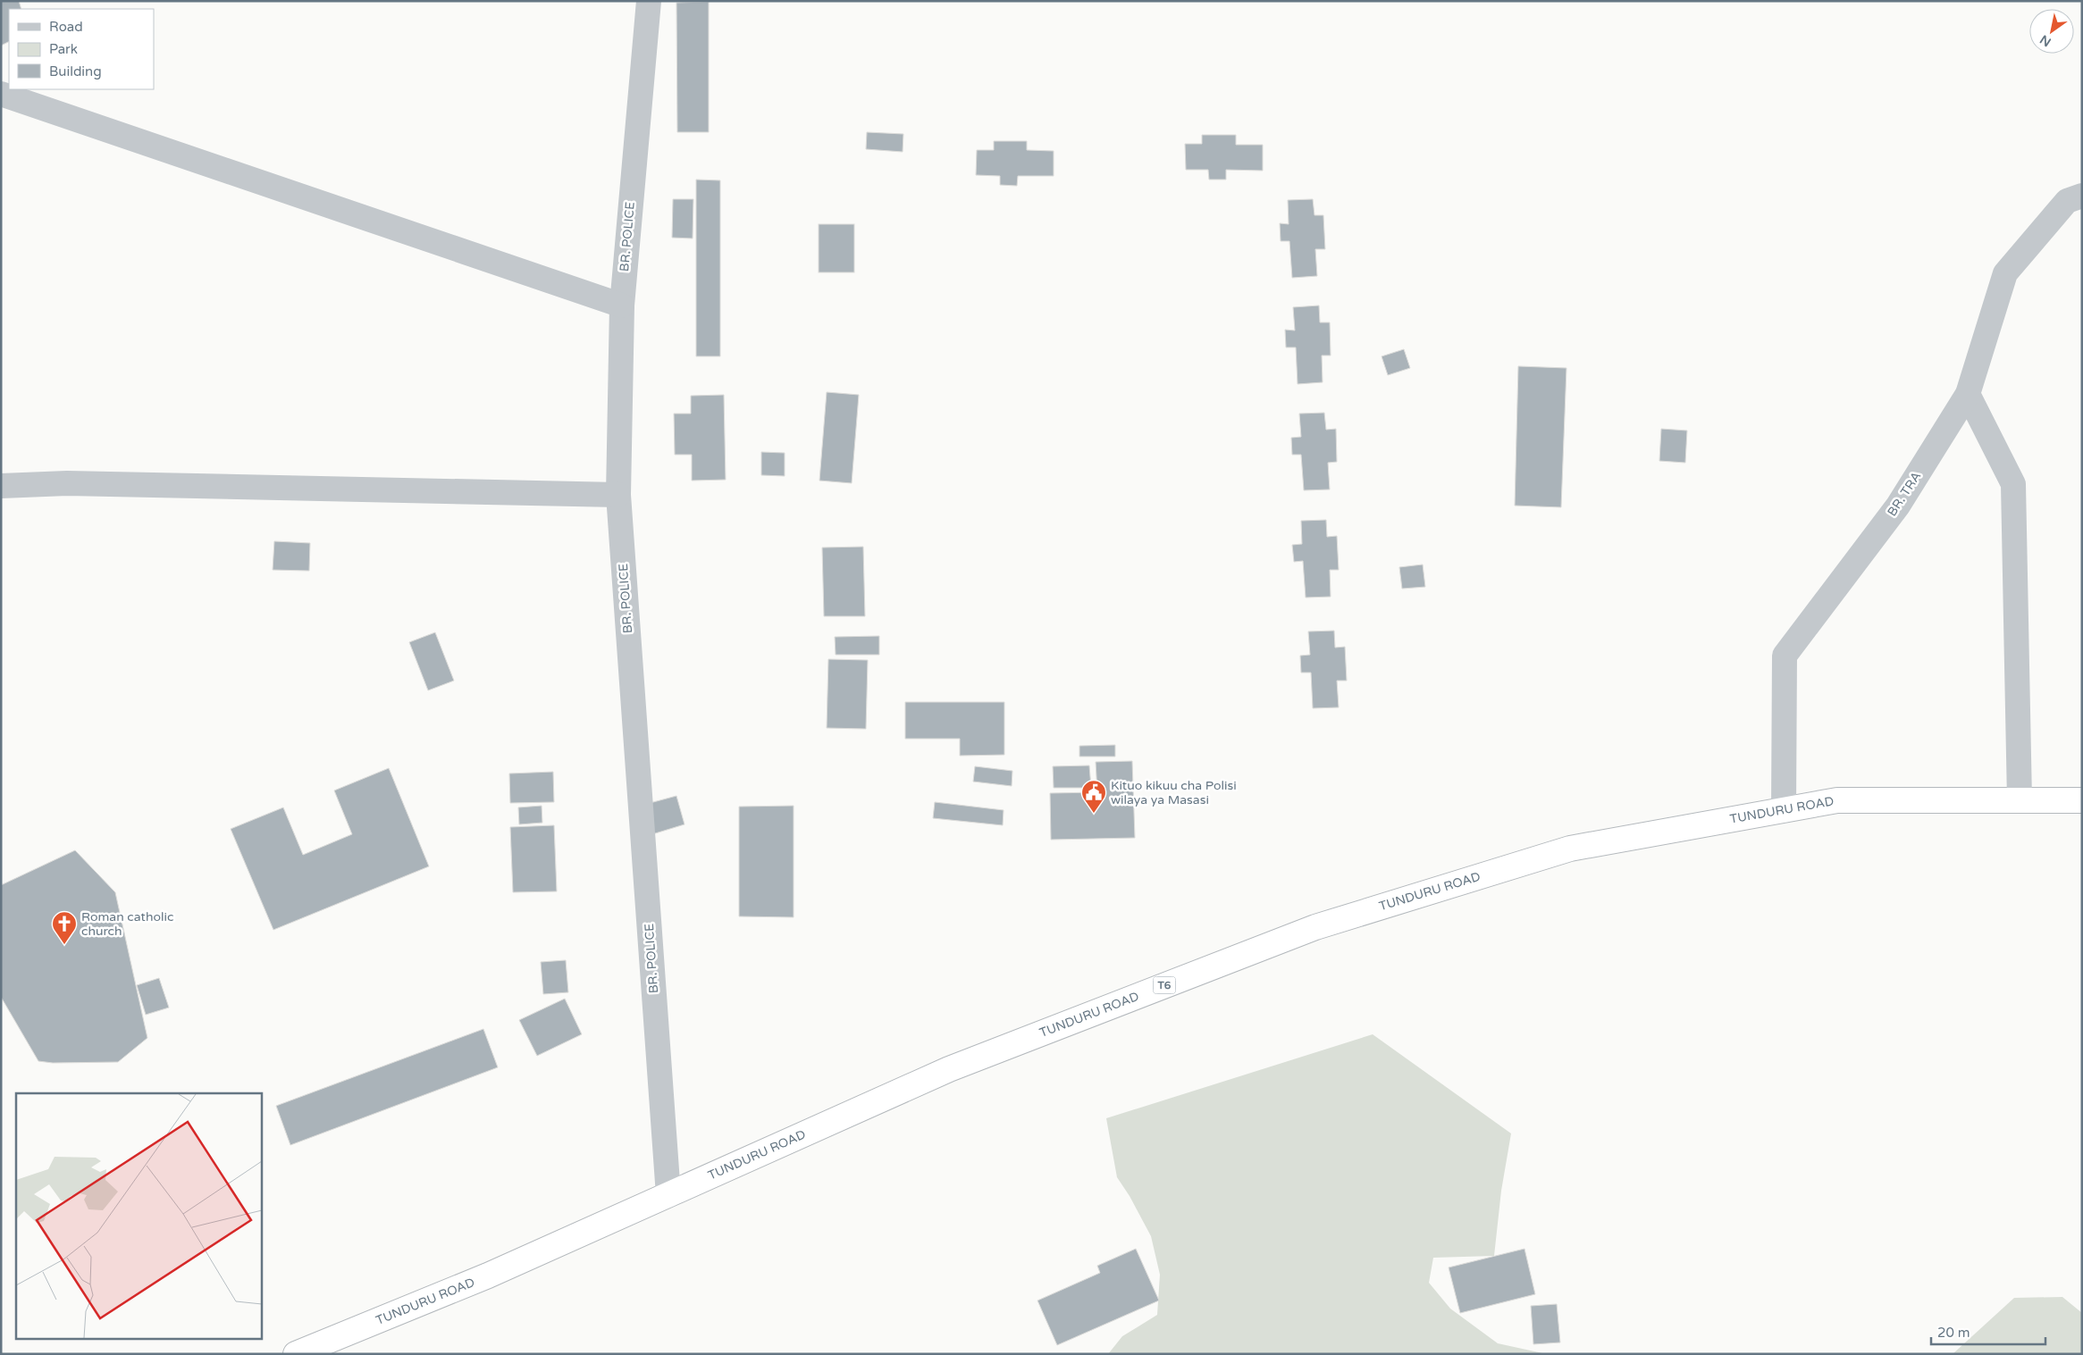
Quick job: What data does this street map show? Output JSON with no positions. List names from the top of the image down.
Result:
{
  "streets": {
    "highway": ["TUNDURU ROAD", "T6"],
    "street": ["BR. POLICE", "BR. TRA"]
  },
  "crossings": [
    ["BR. POLICE", "TUNDURU ROAD"],
    ["BR. TRA", "TUNDURU ROAD"]
  ],
  "places": {
    "public building": ["Kituo kikuu cha Polisi wilaya ya Masasi"],
    "church": ["Roman catholic church"]
  },
  "legend": ["Road", "Park", "Building"],
  "scale_bar": "20 m",
  "north": "bottom left"
}
